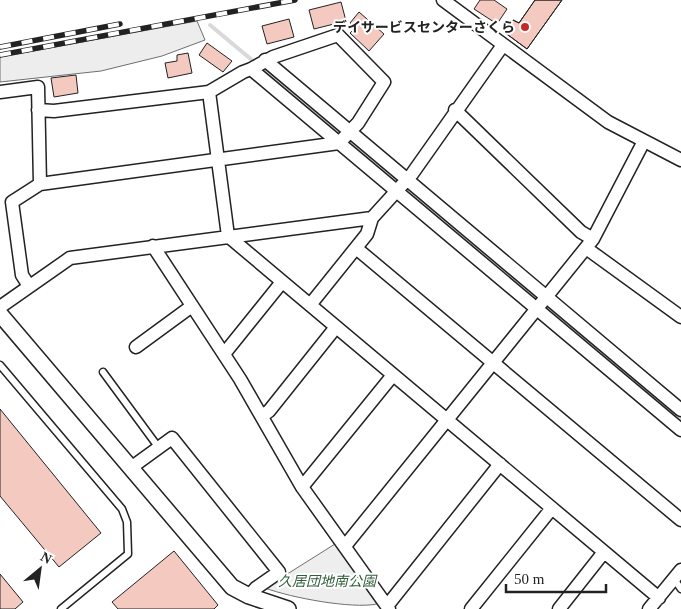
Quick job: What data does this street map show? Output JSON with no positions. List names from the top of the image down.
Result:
{
  "parks": ["久居団地南公園"],
  "places": ["デイサービスセンターさくら"],
  "scale_bar": "50 m",
  "north": "top right"
}
